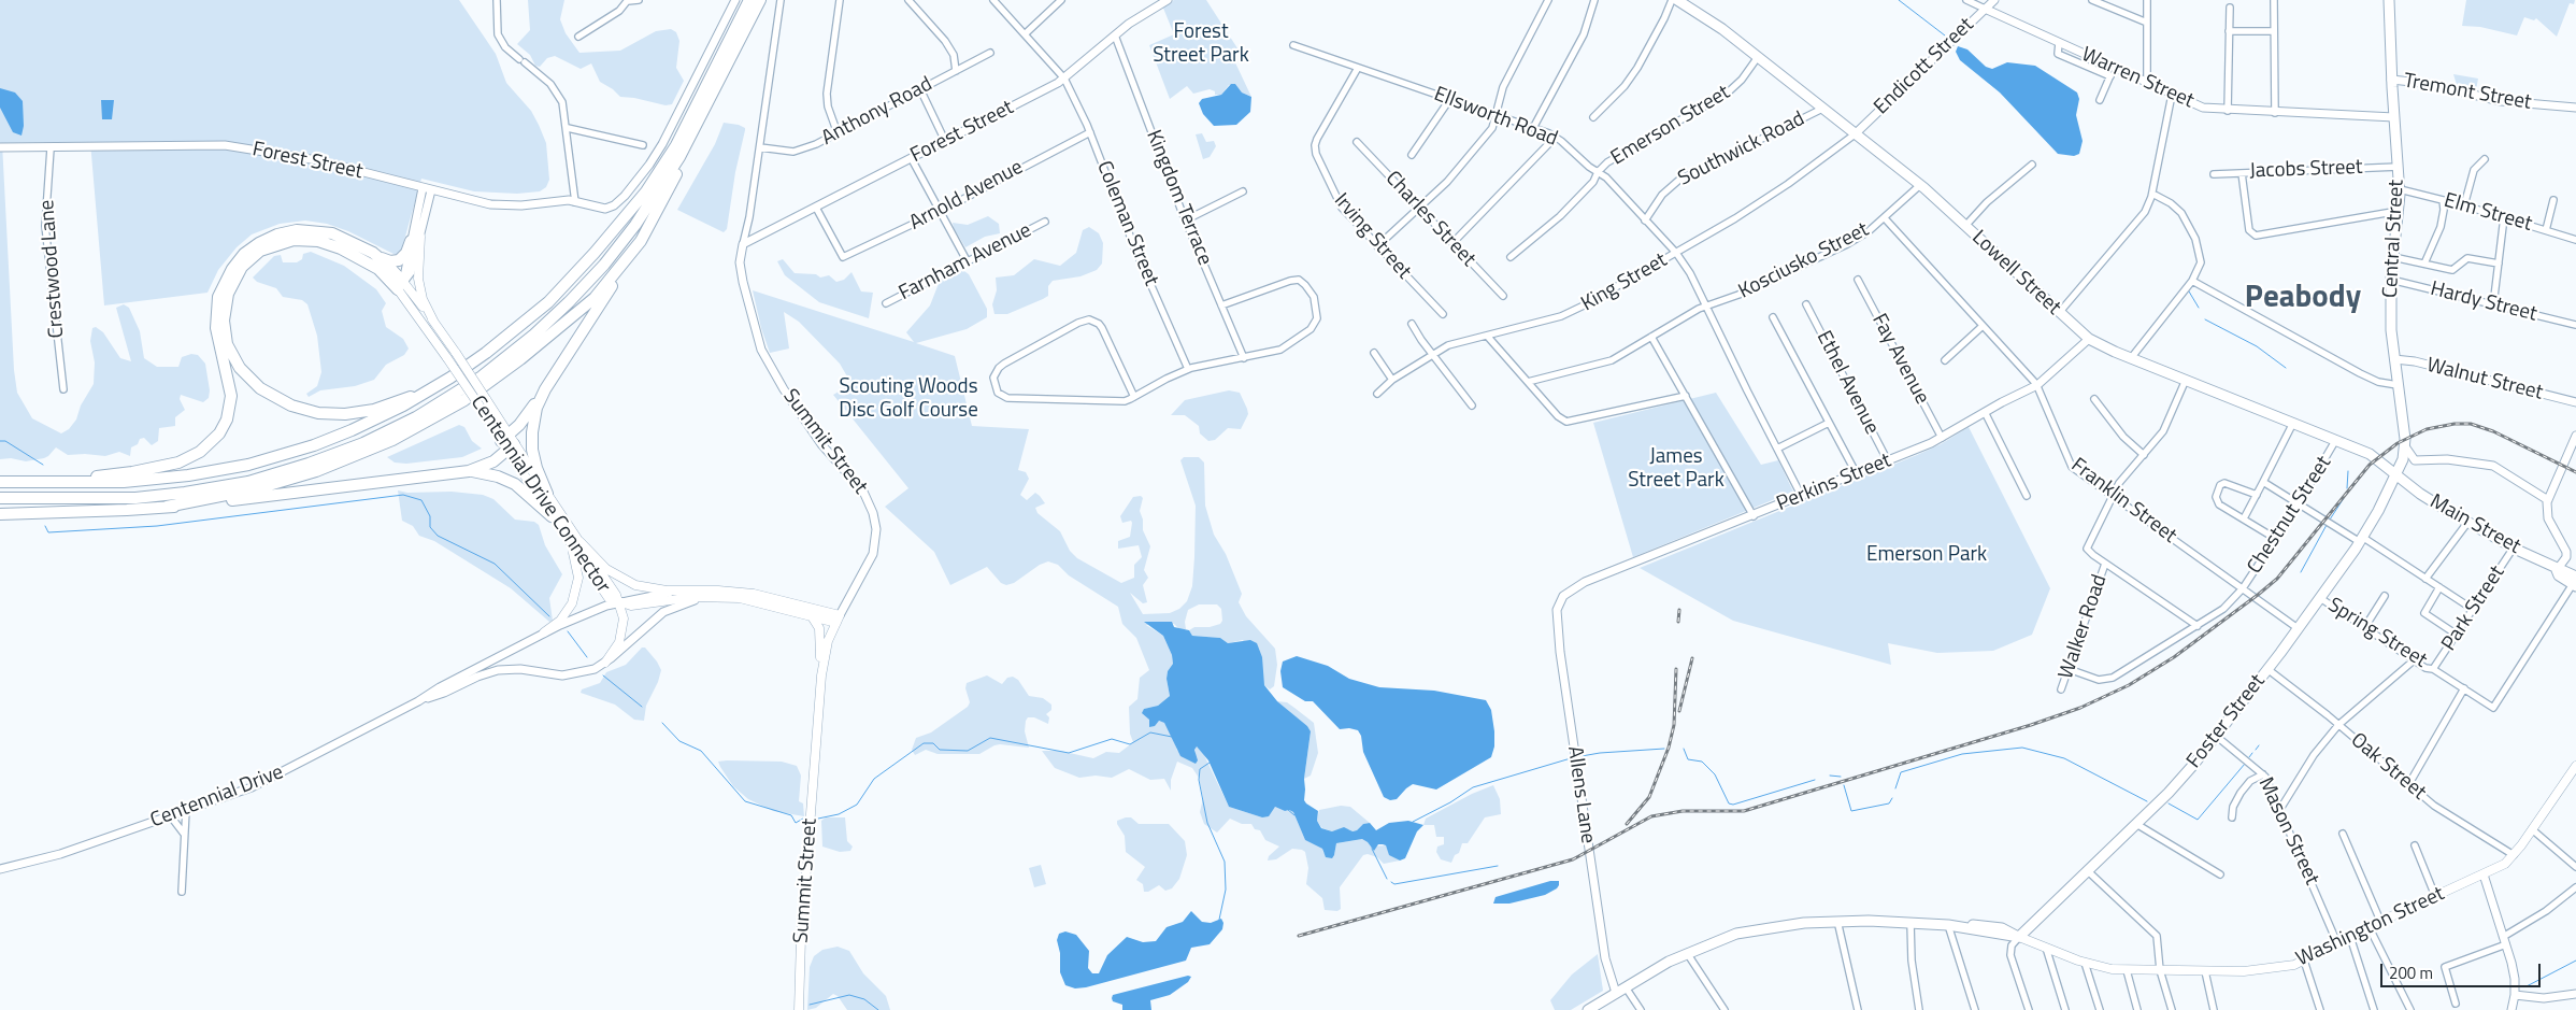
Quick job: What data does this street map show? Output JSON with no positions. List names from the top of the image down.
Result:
{
  "streets": {
    "main road": [
      "Central Street",
      "Lowell Street",
      "Summit Street",
      "Centennial Drive Connector",
      "Main Street",
      "Foster Street",
      "Centennial Drive",
      "Washington Street"
    ],
    "street": [
      "Endicott Street",
      "Warren Street",
      "Tremont Street",
      "Anthony Road",
      "Ellsworth Road",
      "Emerson Street",
      "Forest Street",
      "Southwick Road",
      "Jacobs Street",
      "Arnold Avenue",
      "Kingdom Terrace",
      "Elm Street",
      "Charles Street",
      "Coleman Street",
      "Irving Street",
      "Kosciusko Street",
      "Farnham Avenue",
      "Crestwood Lane",
      "King Street",
      "Hardy Street",
      "Fay Avenue",
      "Walnut Street",
      "Ethel Avenue",
      "Perkins Street",
      "Franklin Street",
      "Chestnut Street",
      "Park Street",
      "Walker Road",
      "Spring Street",
      "Oak Street",
      "Allens Lane",
      "Mason Street"
    ]
  },
  "crossings": [
    ["Endicott Street", "Warren Street"],
    ["Endicott Street", "Lowell Street"],
    ["Endicott Street", "King Street"],
    ["Warren Street", "Central Street"],
    ["Tremont Street", "Central Street"],
    ["Anthony Road", "Summit Street"],
    ["Ellsworth Road", "Emerson Street"],
    ["Ellsworth Road", "Southwick Road"],
    ["Ellsworth Road", "Irving Street"],
    ["Ellsworth Road", "Kosciusko Street"],
    ["Ellsworth Road", "King Street"],
    ["Ellsworth Road", "Perkins Street"],
    ["Emerson Street", "Lowell Street"],
    ["Forest Street", "Arnold Avenue"],
    ["Forest Street", "Kingdom Terrace"],
    ["Forest Street", "Coleman Street"],
    ["Forest Street", "Crestwood Lane"],
    ["Forest Street", "Summit Street"],
    ["Southwick Road", "Lowell Street"],
    ["Jacobs Street", "Central Street"],
    ["Arnold Avenue", "Coleman Street"],
    ["Elm Street", "Central Street"],
    ["Central Street", "Lowell Street"],
    ["Central Street", "Hardy Street"],
    ["Central Street", "Walnut Street"],
    ["Central Street", "Main Street"],
    ["Central Street", "Foster Street"],
    ["Kosciusko Street", "Lowell Street"],
    ["Kosciusko Street", "Franklin Street"],
    ["Lowell Street", "King Street"],
    ["Lowell Street", "Perkins Street"],
    ["Lowell Street", "Chestnut Street"],
    ["Lowell Street", "Main Street"],
    ["Lowell Street", "Foster Street"],
    ["Fay Avenue", "Perkins Street"],
    ["Ethel Avenue", "Perkins Street"],
    ["Summit Street", "Centennial Drive"],
    ["Perkins Street", "Franklin Street"],
    ["Perkins Street", "Allens Lane"],
    ["Centennial Drive Connector", "Centennial Drive"],
    ["Franklin Street", "Chestnut Street"],
    ["Franklin Street", "Foster Street"],
    ["Chestnut Street", "Walker Road"],
    ["Main Street", "Park Street"],
    ["Main Street", "Spring Street"],
    ["Main Street", "Foster Street"],
    ["Park Street", "Spring Street"],
    ["Spring Street", "Foster Street"],
    ["Foster Street", "Oak Street"],
    ["Foster Street", "Mason Street"],
    ["Foster Street", "Washington Street"],
    ["Oak Street", "Washington Street"],
    ["Allens Lane", "Washington Street"],
    ["Mason Street", "Washington Street"]
  ],
  "districts": ["Peabody"],
  "parks": [
    "Forest Street Park",
    "Scouting Woods Disc Golf Course",
    "James Street Park",
    "Emerson Park"
  ],
  "scale_bar": "200 m"
}
